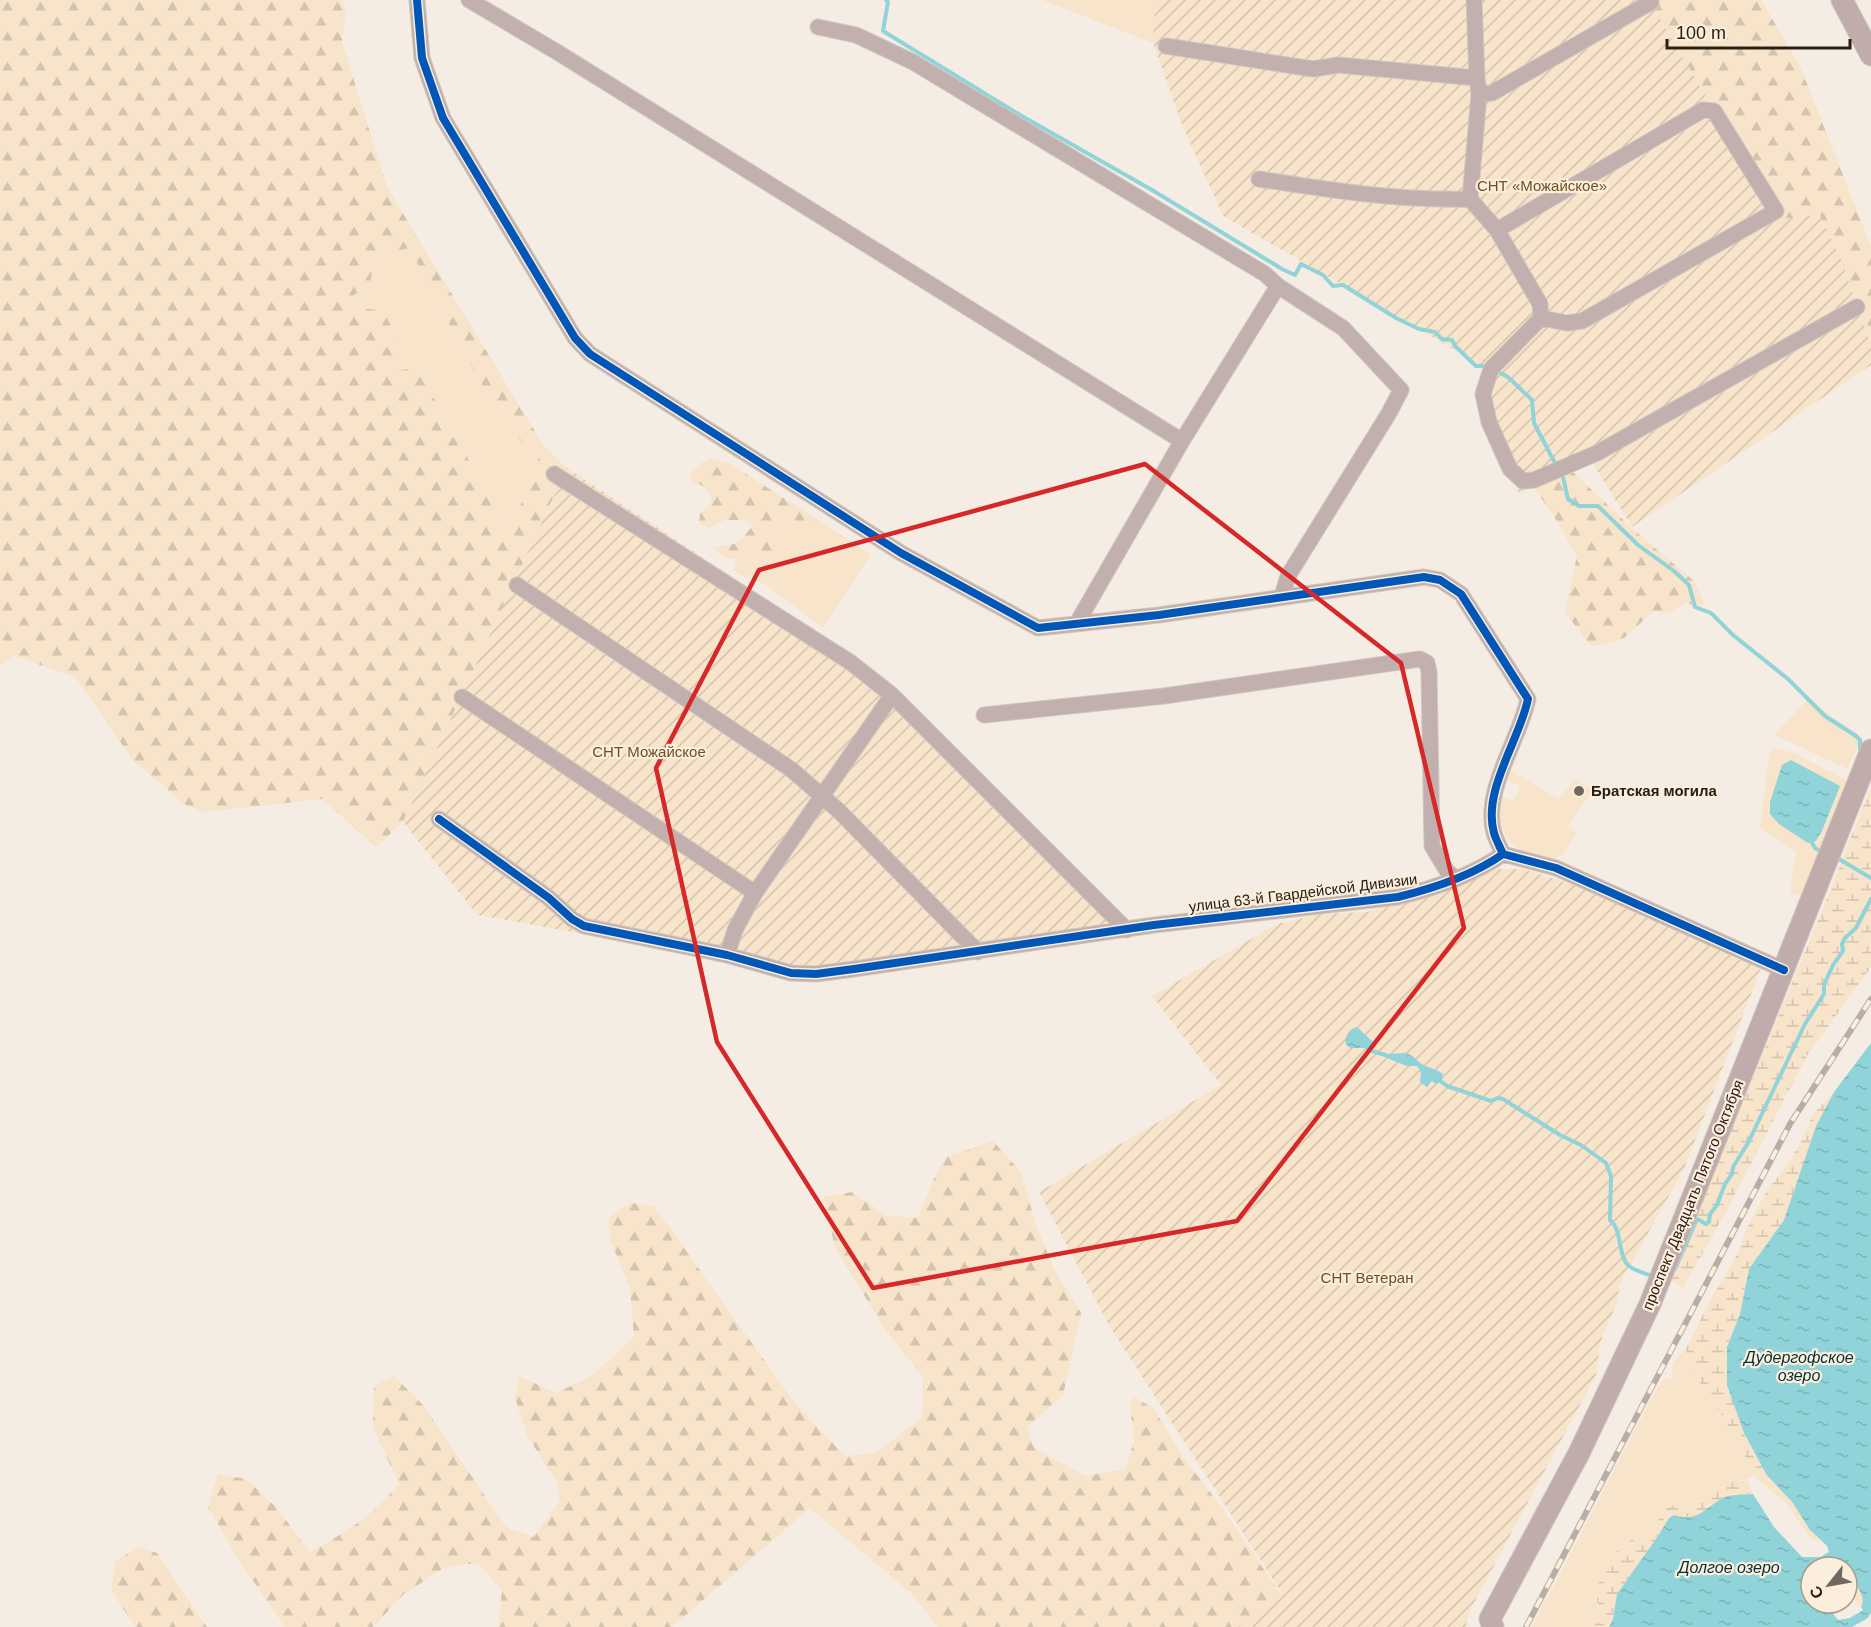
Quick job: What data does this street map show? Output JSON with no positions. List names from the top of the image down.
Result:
{
  "streets": {
    "street": ["улица 63-й Гвардейской Дивизии", "проспект Двадцать Пятого Октября"]
  },
  "water": ["Дудергофское озеро", "Долгое озеро"],
  "parks": ["СНТ «Можайское»", "СНТ Можайское", "СНТ Ветеран"],
  "places": ["Братская могила"],
  "scale_bar": "100 m",
  "north": "bottom left"
}
